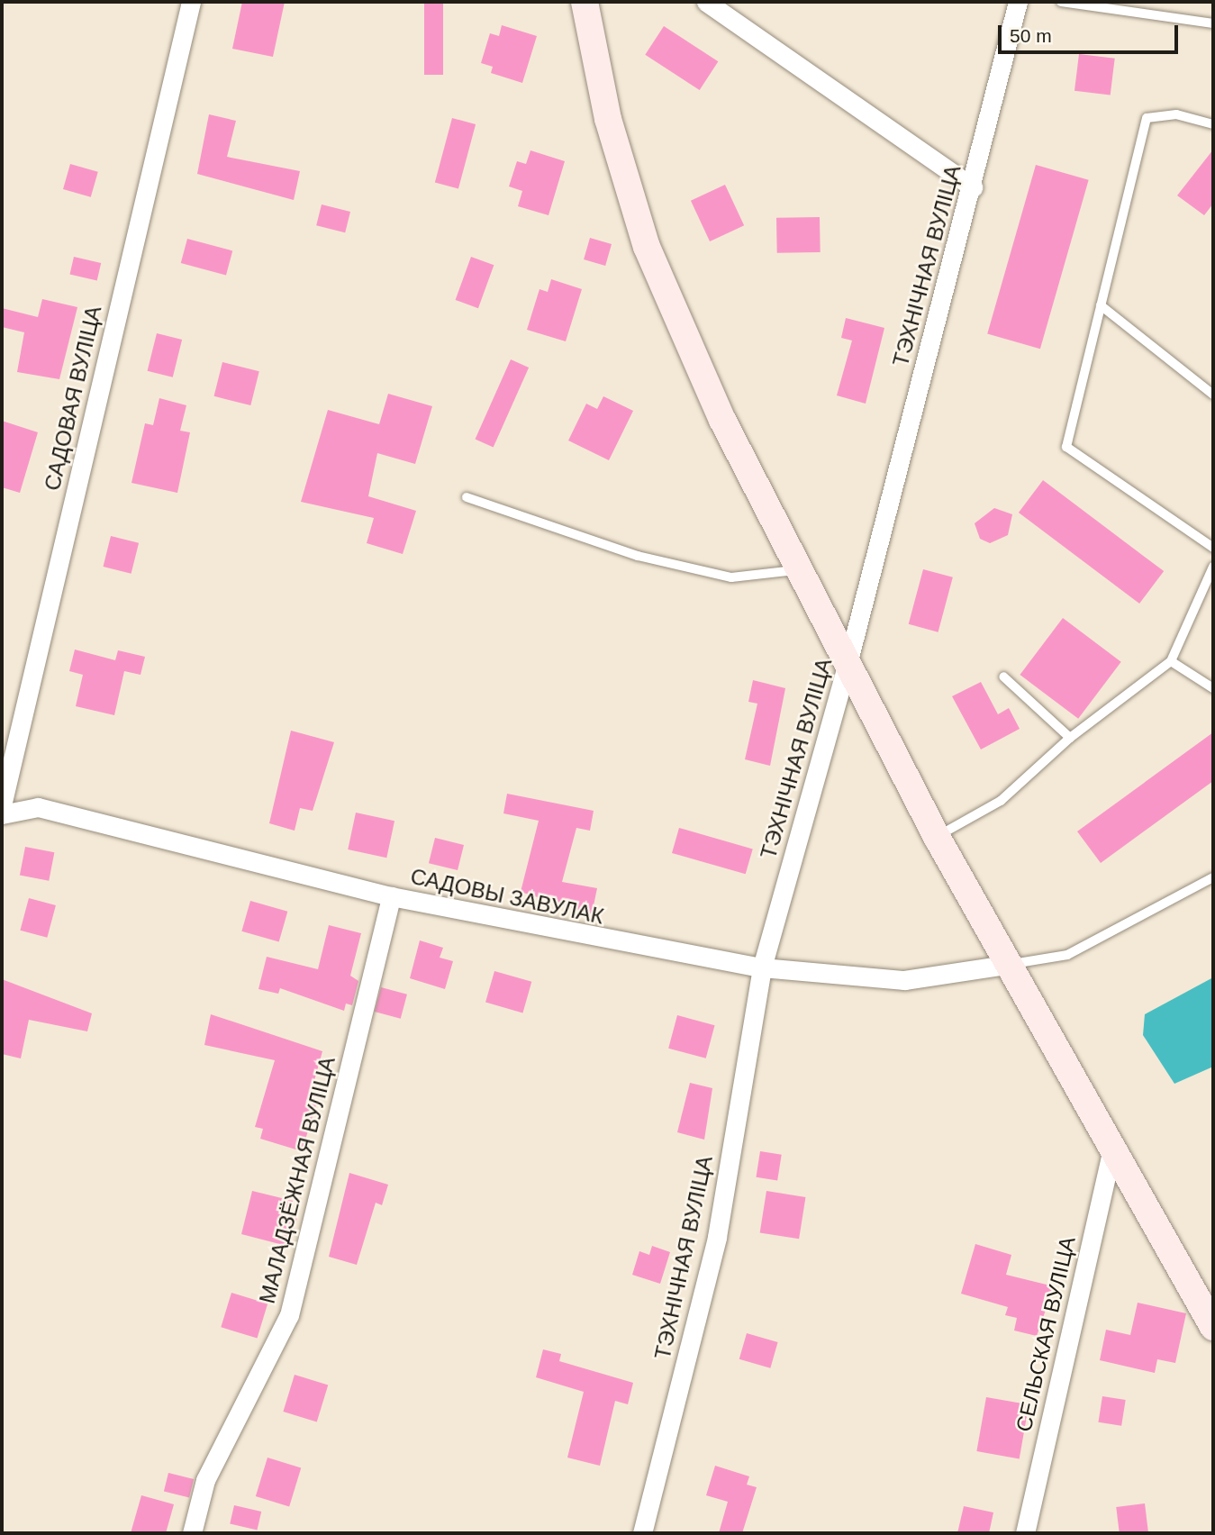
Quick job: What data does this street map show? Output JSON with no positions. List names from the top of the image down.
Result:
{
  "streets": {
    "street": [
      "ТЭХНІЧНАЯ ВУЛІЦА",
      "САДОВАЯ ВУЛІЦА",
      "САДОВЫ ЗАВУЛАК",
      "МАЛАДЗЁЖНАЯ ВУЛІЦА",
      "СЕЛЬСКАЯ ВУЛІЦА"
    ]
  },
  "crossings": [
    ["ТЭХНІЧНАЯ ВУЛІЦА", "САДОВЫ ЗАВУЛАК"],
    ["САДОВЫ ЗАВУЛАК", "МАЛАДЗЁЖНАЯ ВУЛІЦА"]
  ],
  "scale_bar": "50 m"
}
